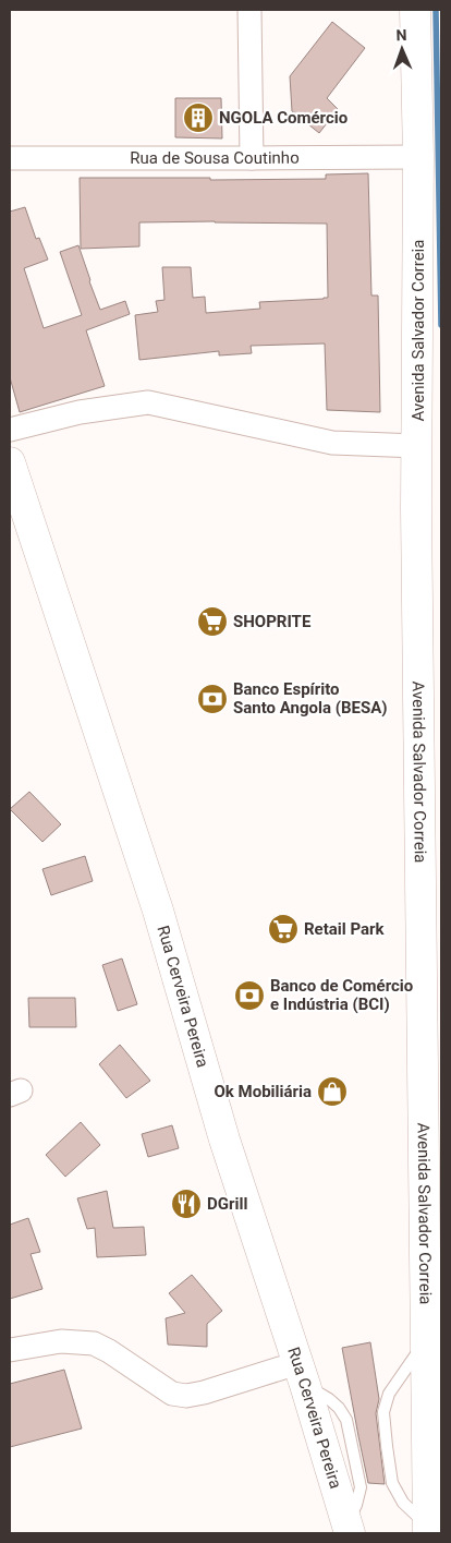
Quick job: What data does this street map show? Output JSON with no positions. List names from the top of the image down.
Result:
{
  "streets": {
    "main road": ["Avenida Salvador Correia", "Rua Cerveira Pereira"],
    "street": ["Rua de Sousa Coutinho"]
  },
  "crossings": [
    ["Rua de Sousa Coutinho", "Avenida Salvador Correia"]
  ],
  "places": {
    "building": ["NGOLA Comércio"],
    "supermarket": ["SHOPRITE", "Retail Park"],
    "bank": ["Banco Espírito Santo Angola (BESA)", "Banco de Comércio e Indústria (BCI)"],
    "shop": ["Ok Mobiliária"],
    "restaurant": ["DGrill"]
  },
  "north": "top"
}
